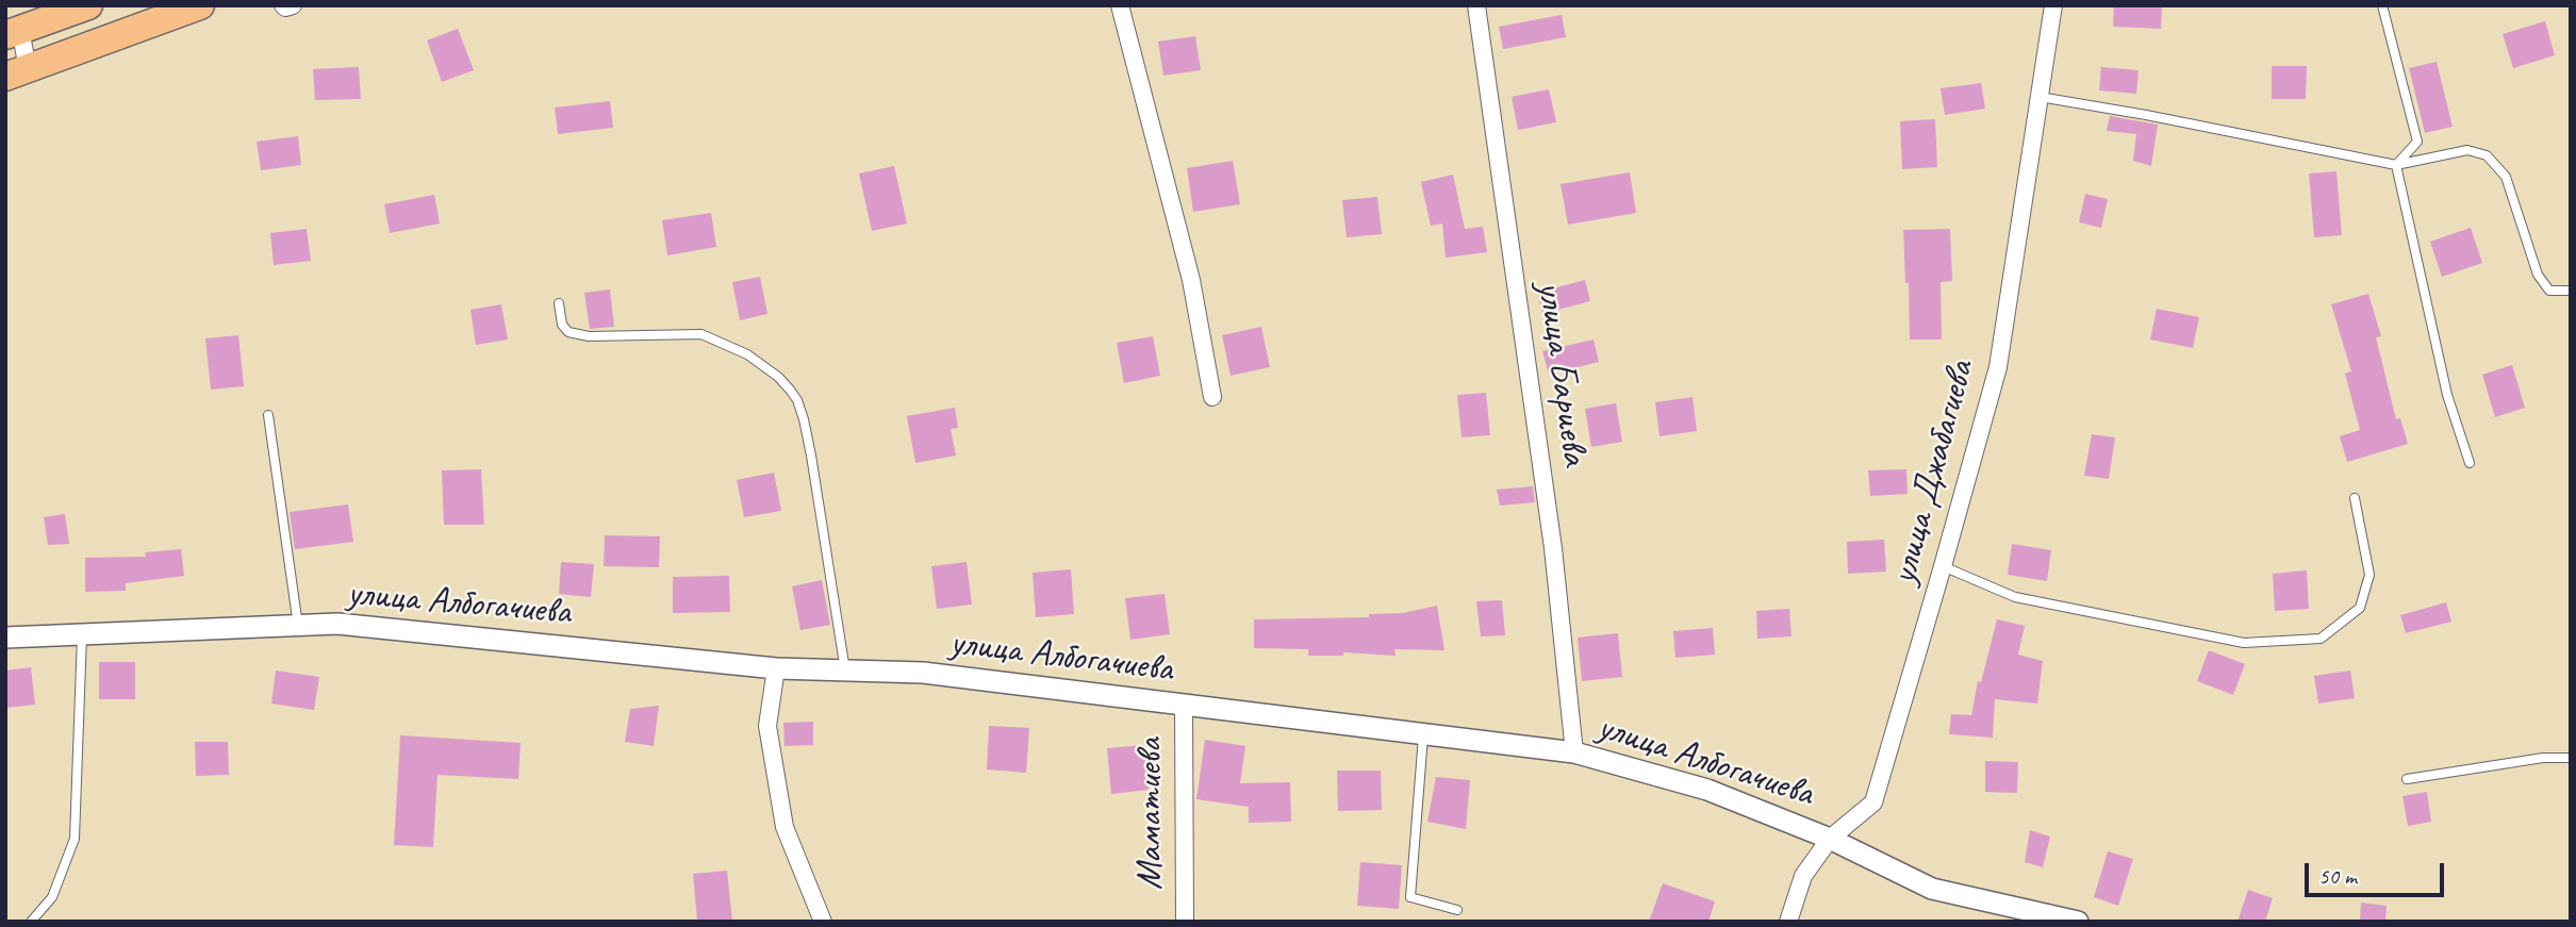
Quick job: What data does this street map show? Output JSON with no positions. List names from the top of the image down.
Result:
{
  "streets": {
    "street": [
      "улица Бариева",
      "улица Джабагиева",
      "улица Албогачиева",
      "Маматиева"
    ]
  },
  "crossings": [
    ["улица Бариева", "улица Албогачиева"],
    ["улица Джабагиева", "улица Албогачиева"],
    ["улица Албогачиева", "Маматиева"]
  ],
  "scale_bar": "50 m"
}
